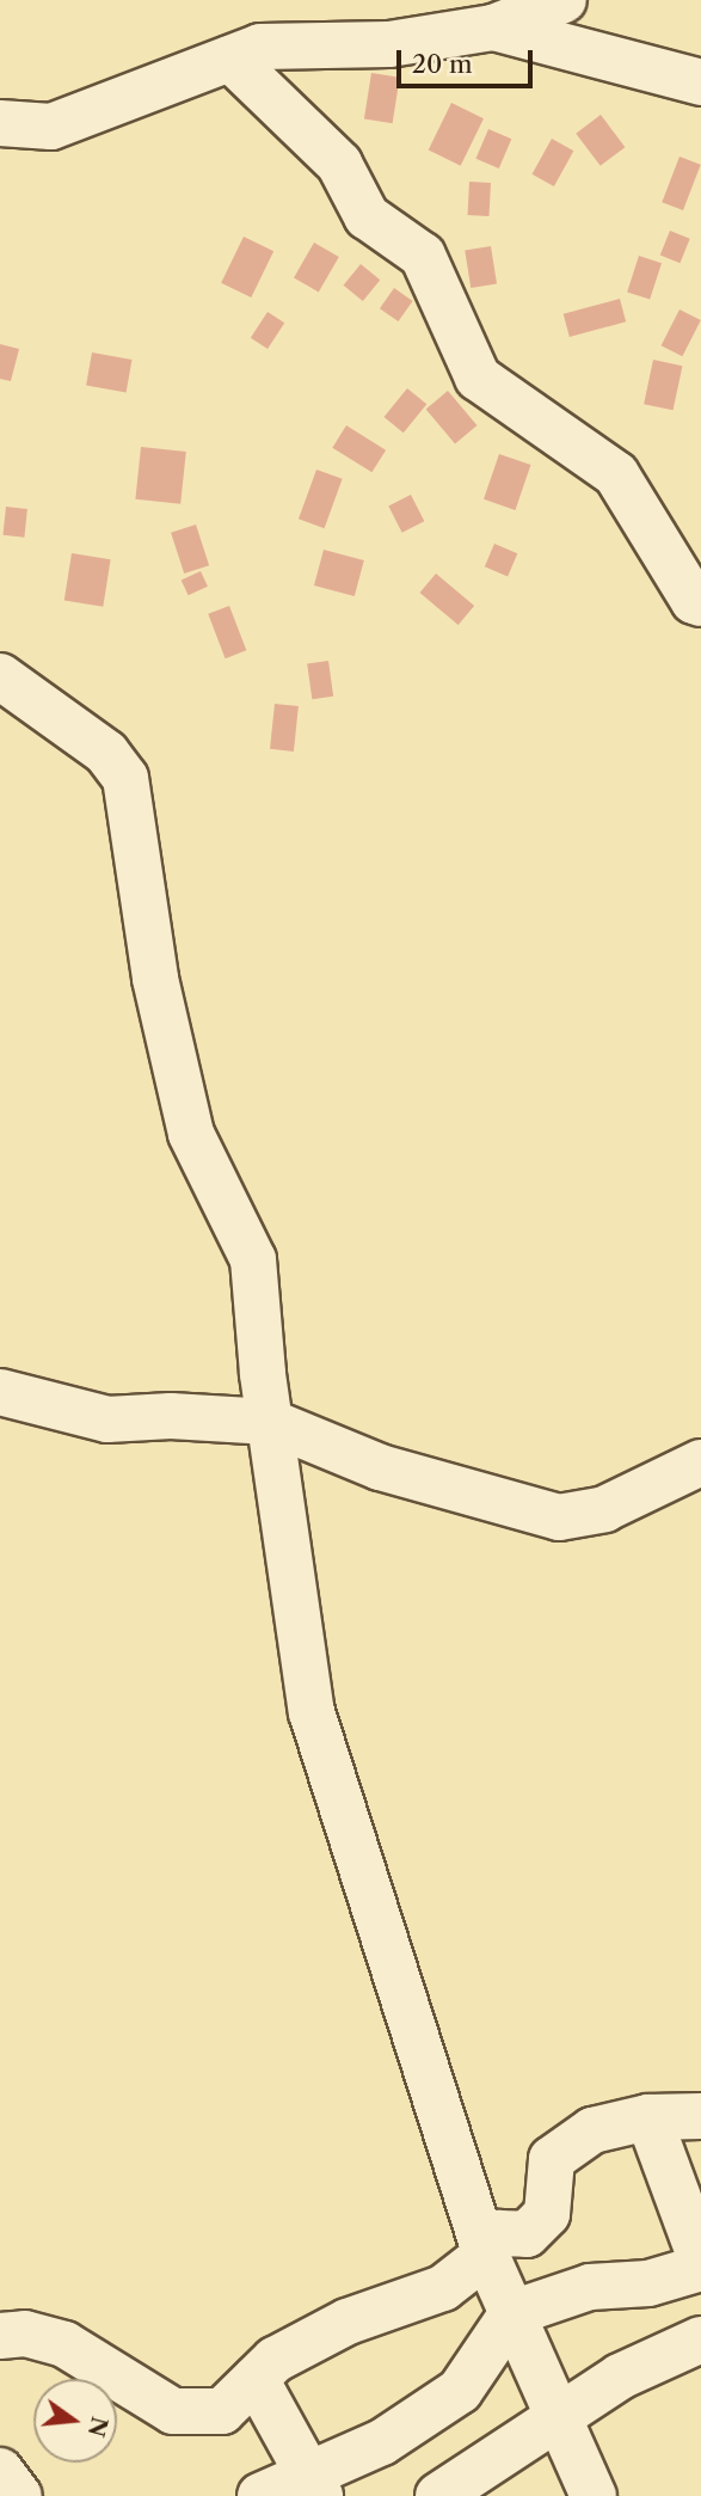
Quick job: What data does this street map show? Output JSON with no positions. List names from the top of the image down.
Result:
{
  "scale_bar": "20 m",
  "north": "right"
}
